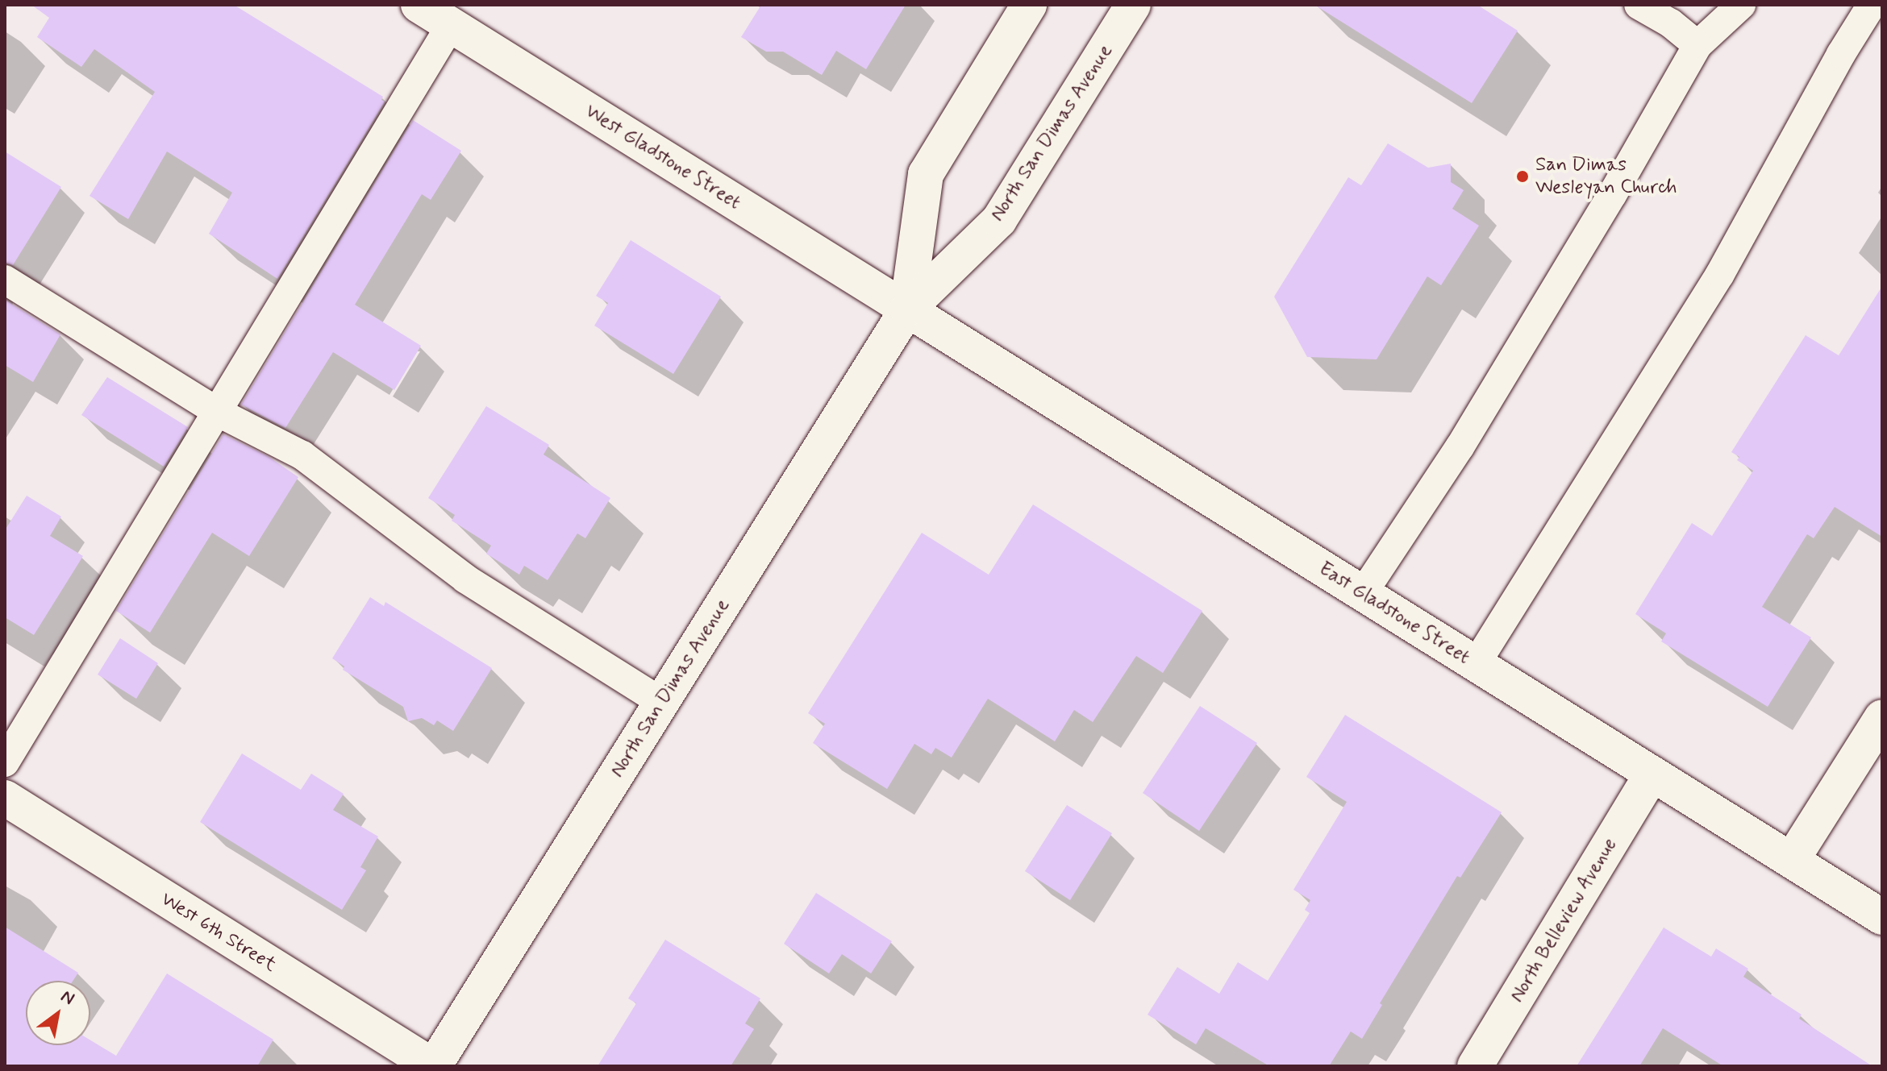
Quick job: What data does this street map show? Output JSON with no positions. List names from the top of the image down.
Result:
{
  "streets": {
    "street": [
      "North San Dimas Avenue",
      "West Gladstone Street",
      "East Gladstone Street",
      "North Belleview Avenue",
      "West 6th Street"
    ]
  },
  "crossings": [
    ["North San Dimas Avenue", "West Gladstone Street"],
    ["North San Dimas Avenue", "East Gladstone Street"],
    ["North San Dimas Avenue", "West 6th Street"],
    ["West Gladstone Street", "East Gladstone Street"],
    ["East Gladstone Street", "North Belleview Avenue"]
  ],
  "places": ["San Dimas Wesleyan Church"],
  "north": "top right"
}
